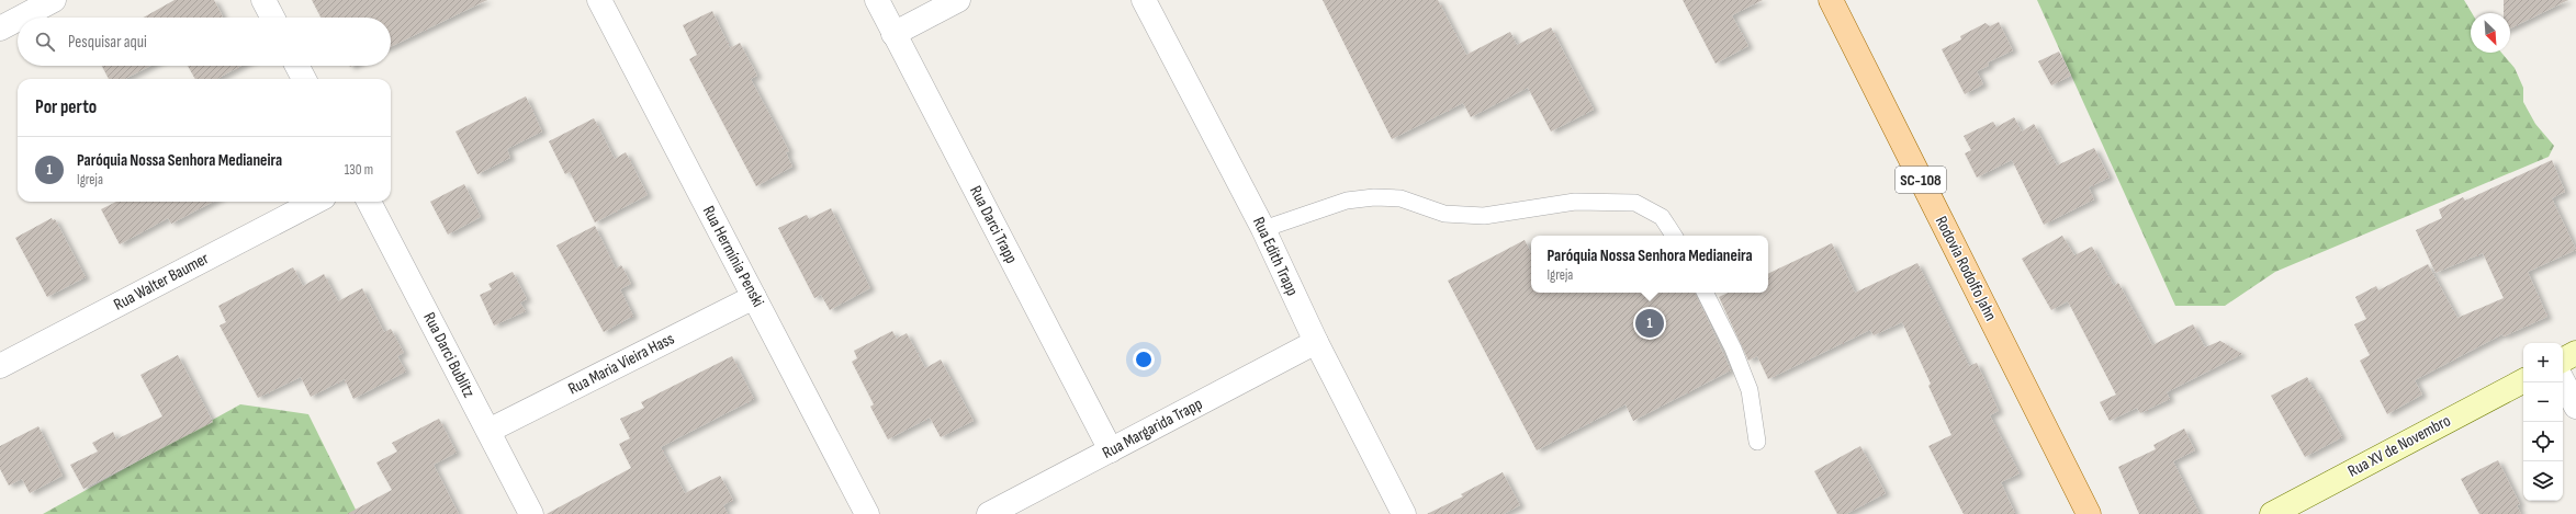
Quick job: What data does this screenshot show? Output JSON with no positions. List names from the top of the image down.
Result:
{
  "streets": {
    "main road": ["SC-108", "Rodovia Rodolfo Jahn"],
    "street": [
      "Rua Darci Trapp",
      "Rua Hermínia Penski",
      "Rua Edith Trapp",
      "Rua Walter Baumer",
      "Rua Darci Bublitz",
      "Rua Maria Vieira Hass",
      "Rua Margarida Trapp",
      "Rua XV de Novembro"
    ]
  },
  "crossings": [
    ["Rua Darci Trapp", "Rua Margarida Trapp"],
    ["Rua Hermínia Penski", "Rua Maria Vieira Hass"],
    ["Rua Edith Trapp", "Rua Margarida Trapp"],
    ["Rua Darci Bublitz", "Rua Maria Vieira Hass"]
  ],
  "north": "bottom right",
  "page": {
    "search": "Pesquisar aqui",
    "heading": "Por perto",
    "list": [
      {
        "mark": "1",
        "name": "Paróquia Nossa Senhora Medianeira",
        "note": "Igreja",
        "value": "130 m"
      }
    ],
    "popup": ["Paróquia Nossa Senhora Medianeira", "Igreja"],
    "pins": "1",
    "map_buttons": ["+", "−"]
  }
}
